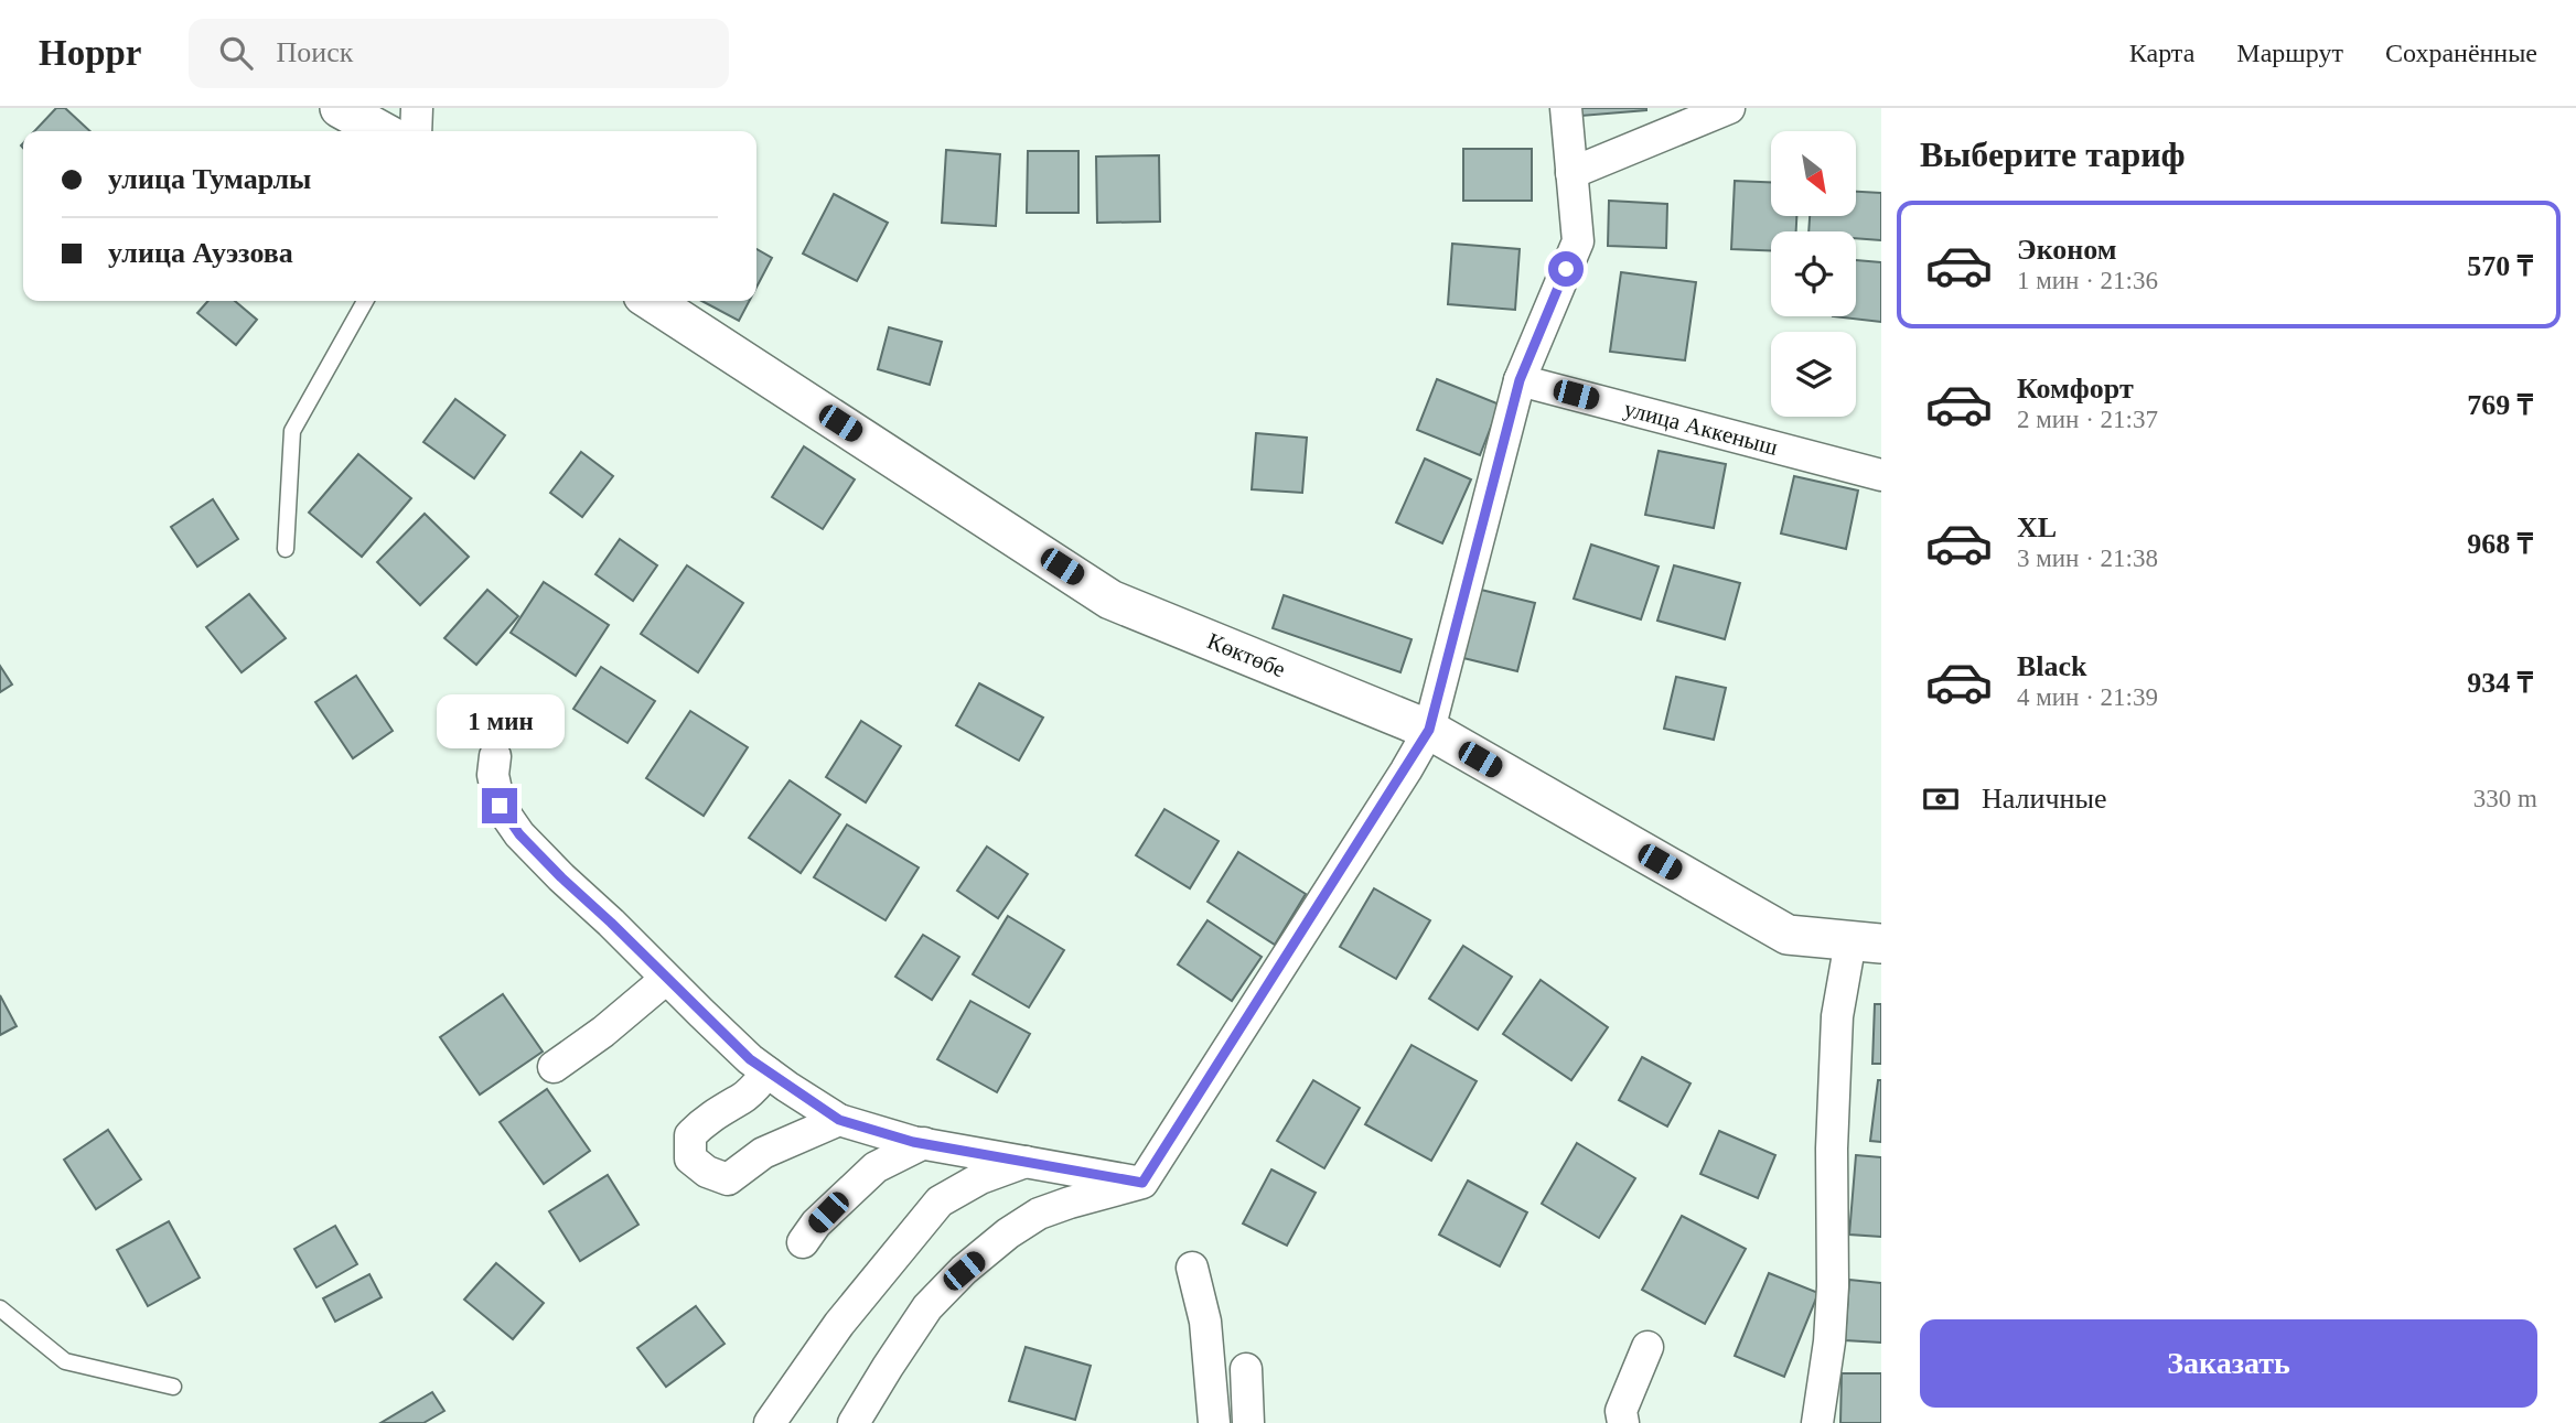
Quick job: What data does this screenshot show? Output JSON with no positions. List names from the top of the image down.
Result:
{
  "streets": {
    "street": ["улица Аккеныш", "Көктөбе"]
  },
  "north": "bottom right",
  "page": {
    "header": "Hoppr",
    "search": "Поиск",
    "nav": ["Карта", "Маршрут", "Сохранённые"],
    "heading": "Выберите тариф",
    "banner": ["улица Тумарлы", "улица Ауэзова"],
    "list": [
      {
        "name": "Эконом",
        "note": "1 мин · 21:36",
        "value": "570 ₸"
      },
      {
        "name": "Комфорт",
        "note": "2 мин · 21:37",
        "value": "769 ₸"
      },
      {
        "name": "XL",
        "note": "3 мин · 21:38",
        "value": "968 ₸"
      },
      {
        "name": "Black",
        "note": "4 мин · 21:39",
        "value": "934 ₸"
      }
    ],
    "bubble": "1 мин",
    "pay": ["Наличные", "330 m"],
    "buttons": "Заказать"
  }
}
